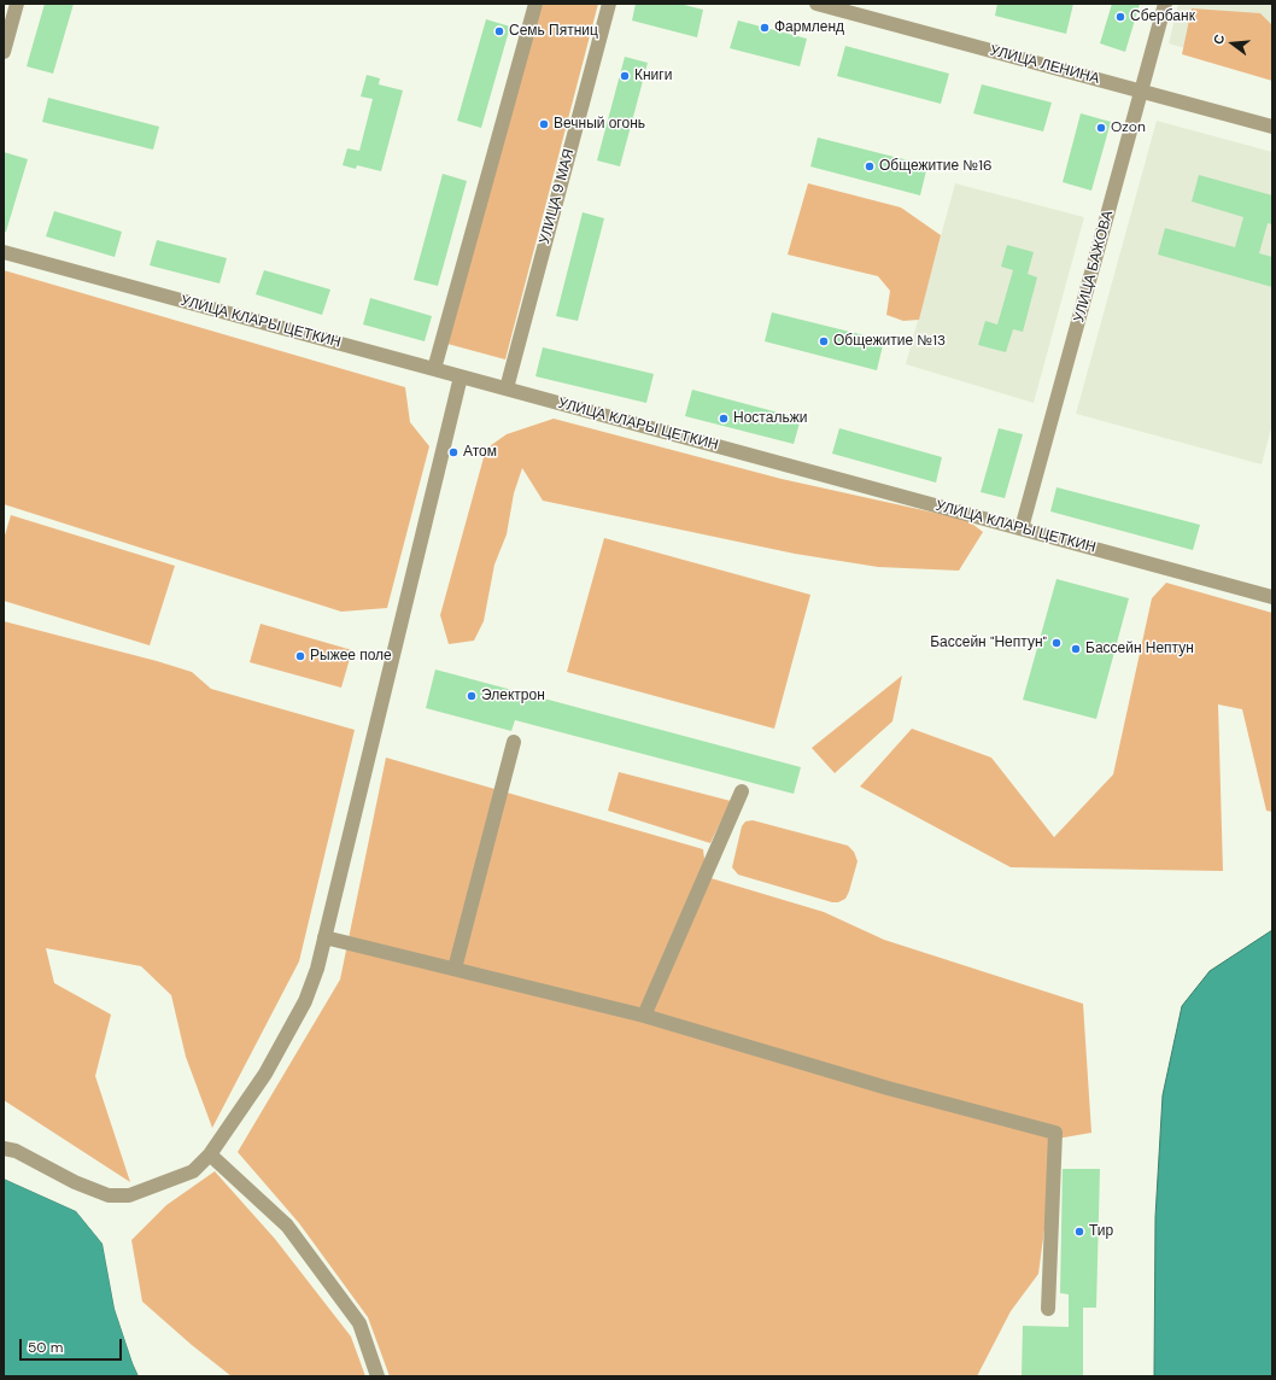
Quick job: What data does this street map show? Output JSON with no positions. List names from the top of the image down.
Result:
{
  "streets": {
    "street": [
      "УЛИЦА ЛЕНИНА",
      "УЛИЦА 9 МАЯ",
      "УЛИЦА БАЖОВА",
      "УЛИЦА КЛАРЫ ЦЕТКИН"
    ]
  },
  "crossings": [
    ["УЛИЦА ЛЕНИНА", "УЛИЦА БАЖОВА"],
    ["УЛИЦА 9 МАЯ", "УЛИЦА КЛАРЫ ЦЕТКИН"],
    ["УЛИЦА БАЖОВА", "УЛИЦА КЛАРЫ ЦЕТКИН"]
  ],
  "places": [
    "Сбербанк",
    "Фармленд",
    "Семь Пятниц",
    "Книги",
    "Вечный огонь",
    "Ozon",
    "Общежитие №16",
    "Общежитие №13",
    "Ностальжи",
    "Атом",
    "Бассейн \"Нептун\"",
    "Бассейн Нептун",
    "Рыжее поле",
    "Электрон",
    "Тир"
  ],
  "scale_bar": "50 m",
  "north": "left"
}
